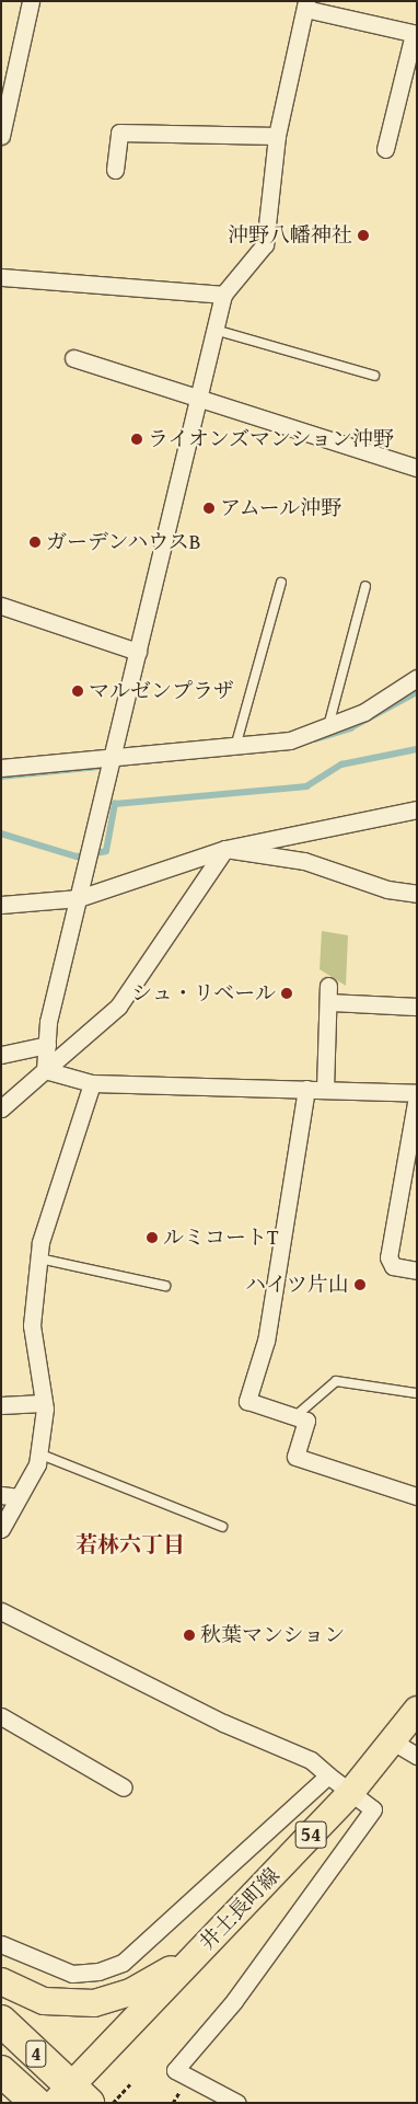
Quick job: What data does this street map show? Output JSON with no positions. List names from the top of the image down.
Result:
{
  "streets": {
    "highway": ["4"],
    "main road": ["54", "井土長町線"]
  },
  "crossings": [
    ["井土長町線", "4"]
  ],
  "districts": ["若林六丁目"],
  "places": [
    "沖野八幡神社",
    "ライオンズマンション沖野",
    "アムール沖野",
    "ガーデンハウスB",
    "マルゼンプラザ",
    "シュ・リベール",
    "ルミコートT",
    "ハイツ片山",
    "秋葉マンション"
  ]
}
